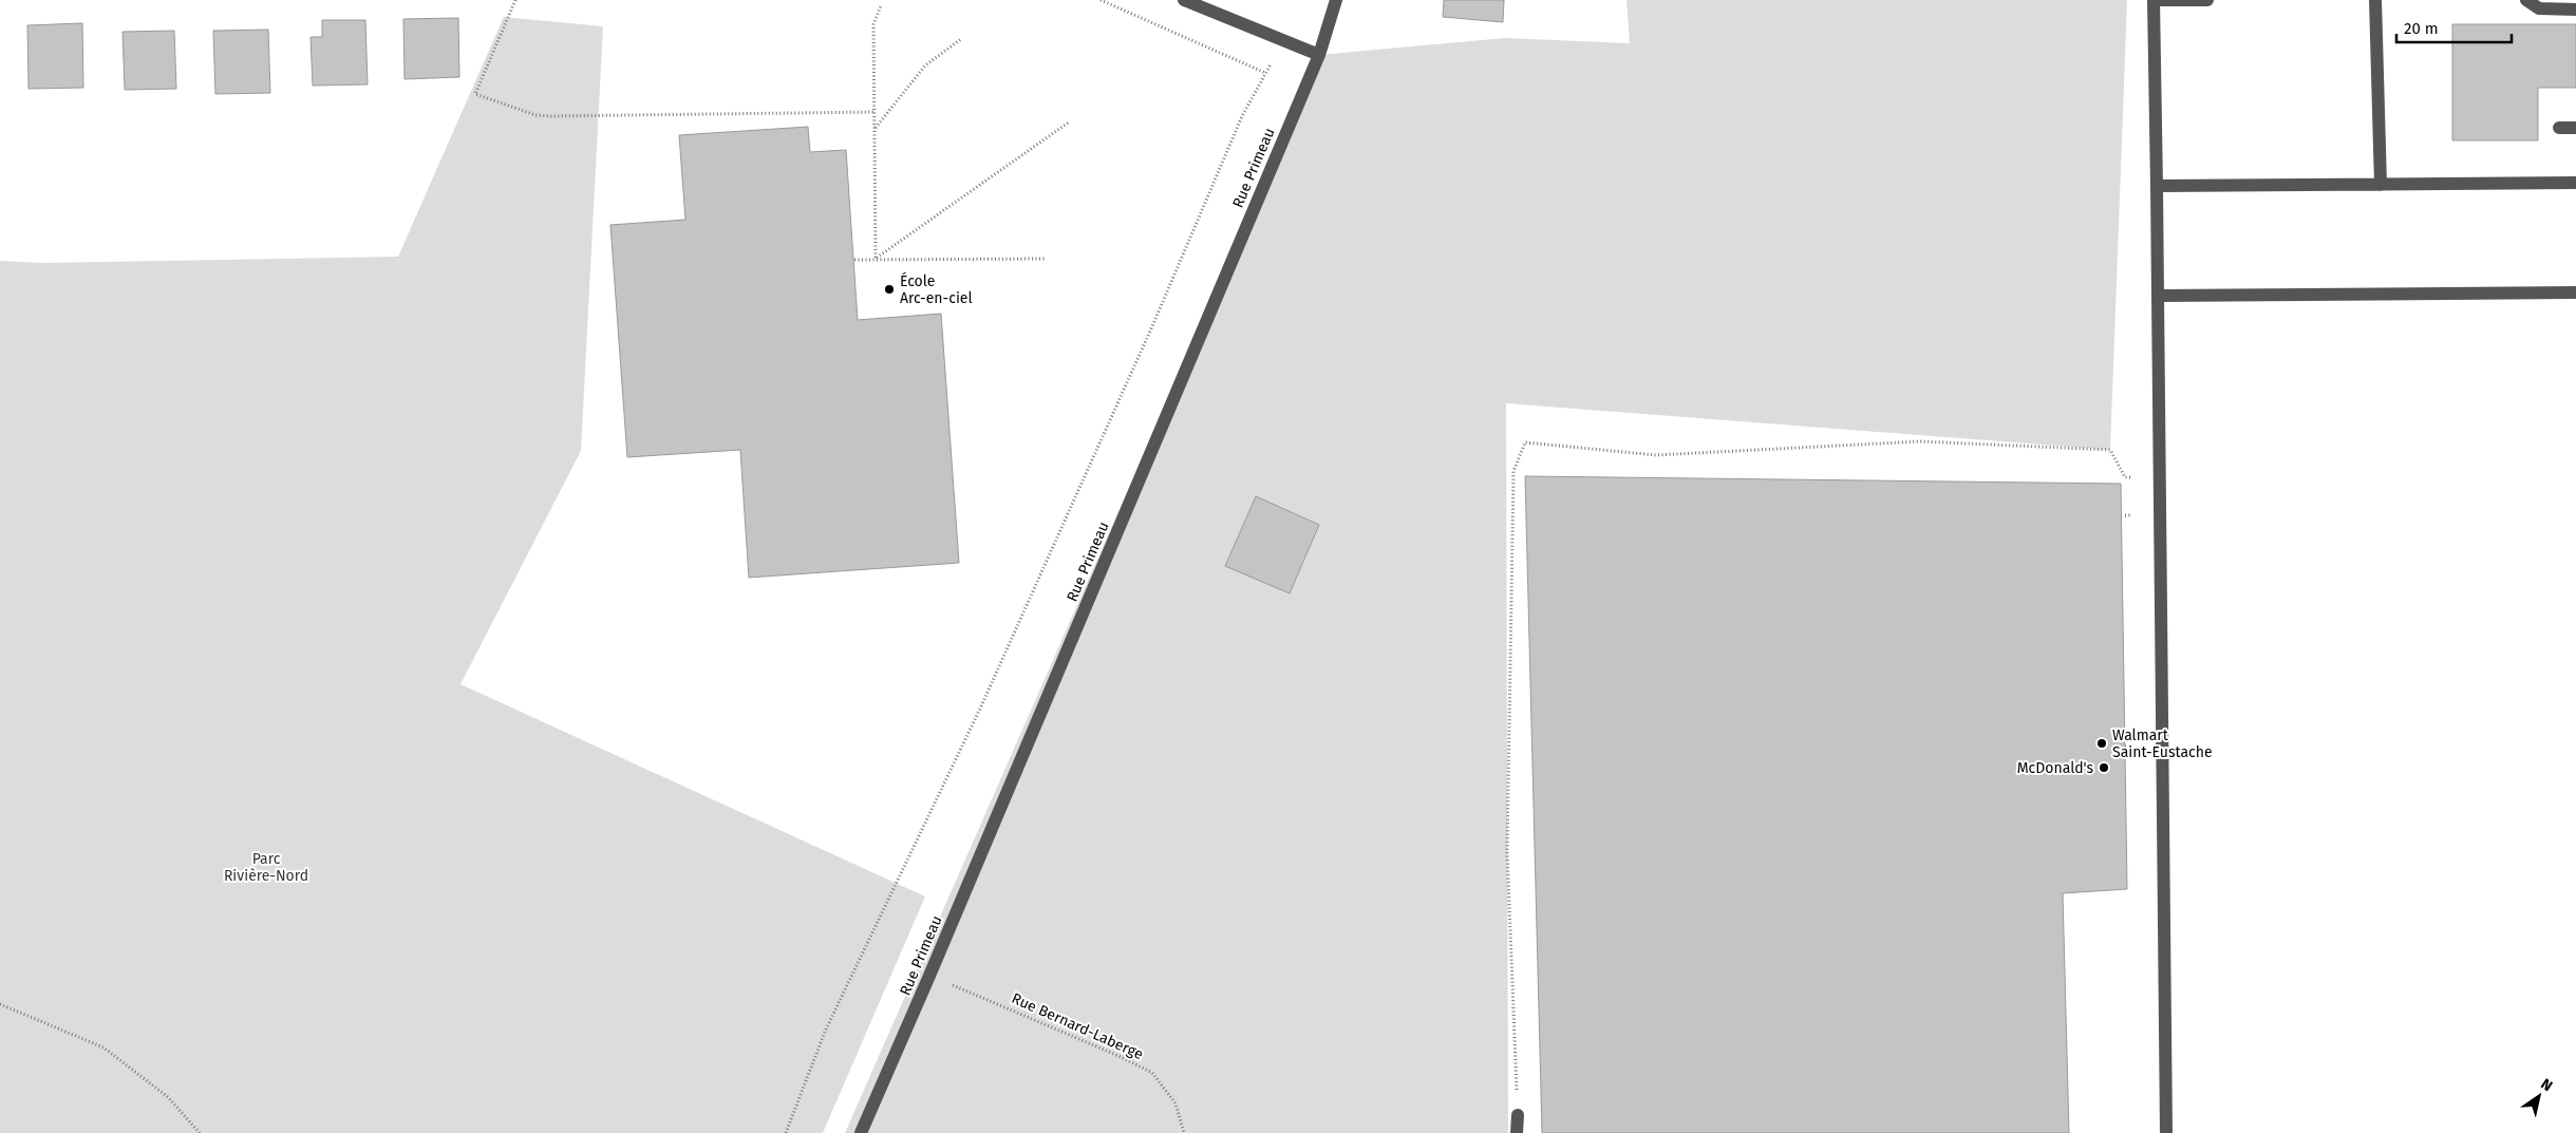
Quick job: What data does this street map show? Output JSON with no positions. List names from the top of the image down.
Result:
{
  "streets": {
    "street": ["Rue Primeau"],
    "path": ["Rue Bernard-Laberge"]
  },
  "crossings": [
    ["Rue Primeau", "Rue Bernard-Laberge"]
  ],
  "parks": ["Parc Rivière-Nord"],
  "places": ["École Arc-en-ciel", "Walmart Saint-Eustache", "McDonald's"],
  "scale_bar": "20 m",
  "north": "top right"
}
